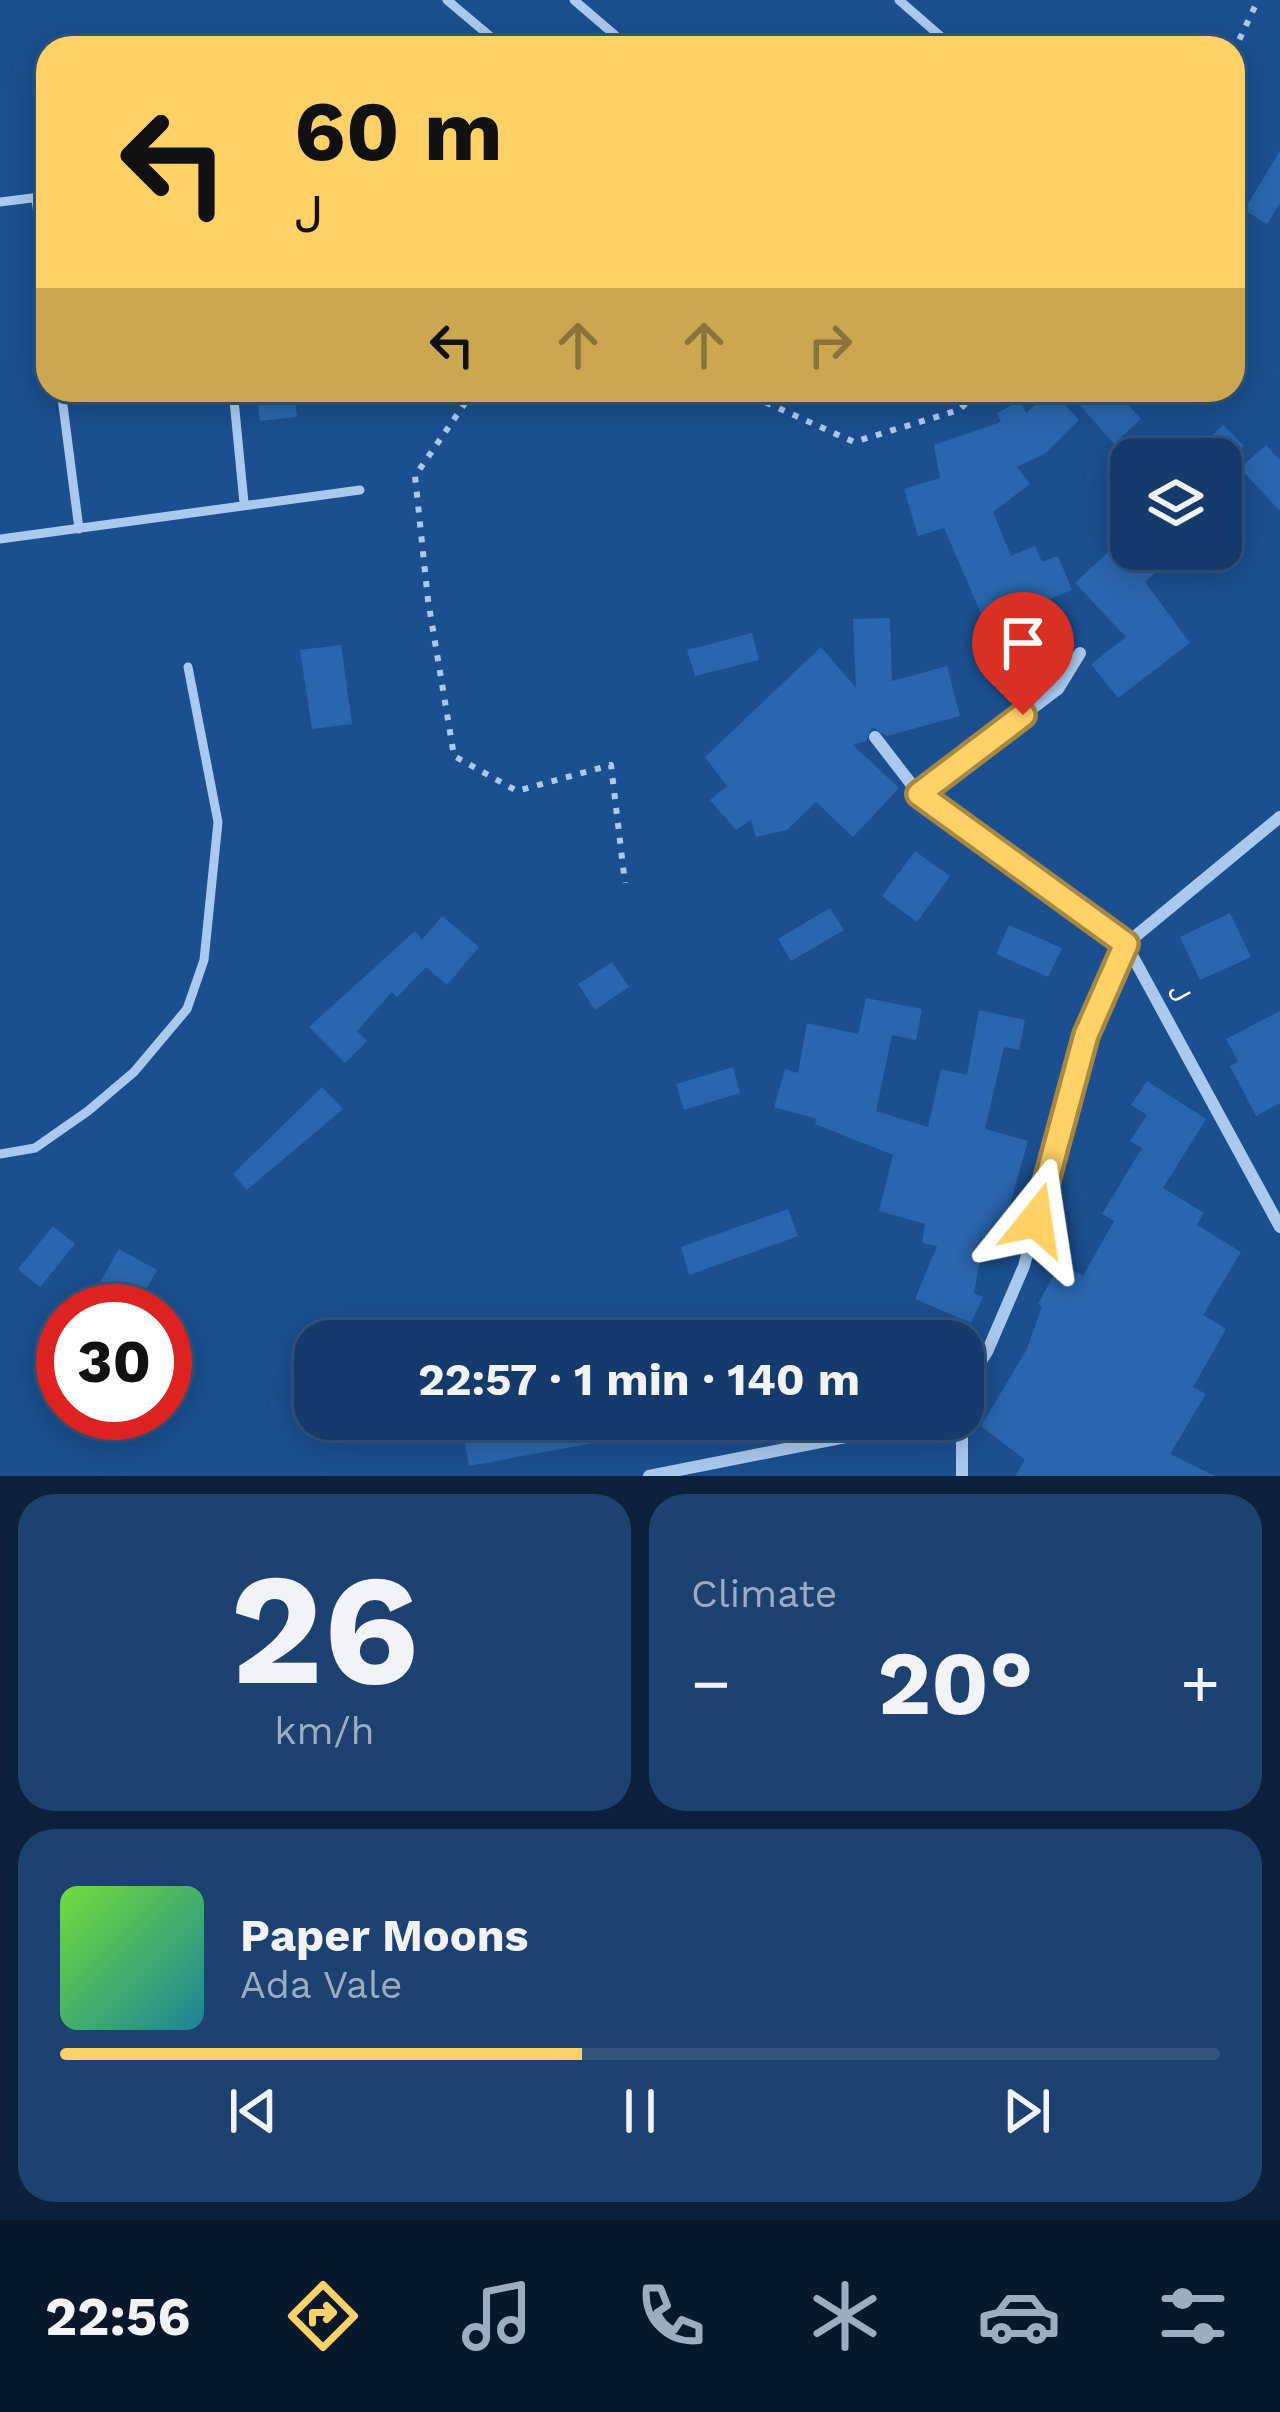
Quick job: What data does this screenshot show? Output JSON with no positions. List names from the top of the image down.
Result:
{
  "streets": {
    "street": ["J"]
  },
  "page": {
    "turn": ["60 m", "J"],
    "limit": "30",
    "trip": "22:57 · 1 min · 140 m",
    "tile": [
      ["26", "km/h"],
      "Climate"
    ],
    "heat": ["−", "20°", "+"],
    "song": ["Paper Moons", "Ada Vale"],
    "tabs": "22:56"
  }
}
